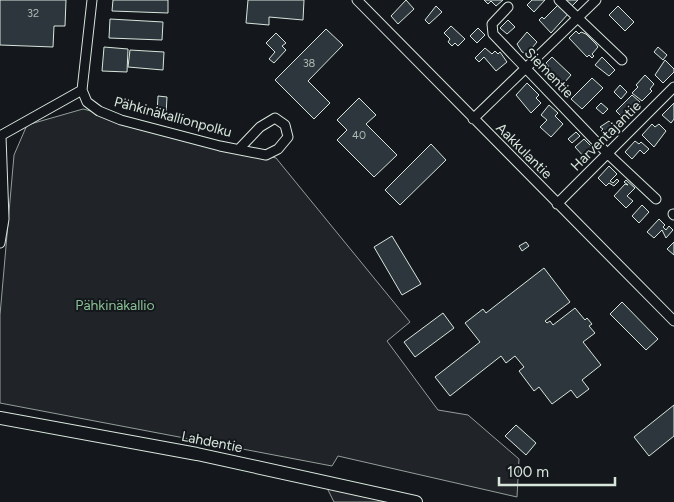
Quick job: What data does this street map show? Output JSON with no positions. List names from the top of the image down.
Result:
{
  "streets": {
    "highway": ["Lahdentie"],
    "street": [
      "Siementie",
      "Pähkinäkallionpolku",
      "Harventajantie",
      "Aakkulantie"
    ]
  },
  "crossings": [
    ["Siementie", "Harventajantie"],
    ["Harventajantie", "Aakkulantie"]
  ],
  "parks": ["Pähkinäkallio"],
  "house_numbers": ["32", "38", "40"],
  "scale_bar": "100 m"
}
